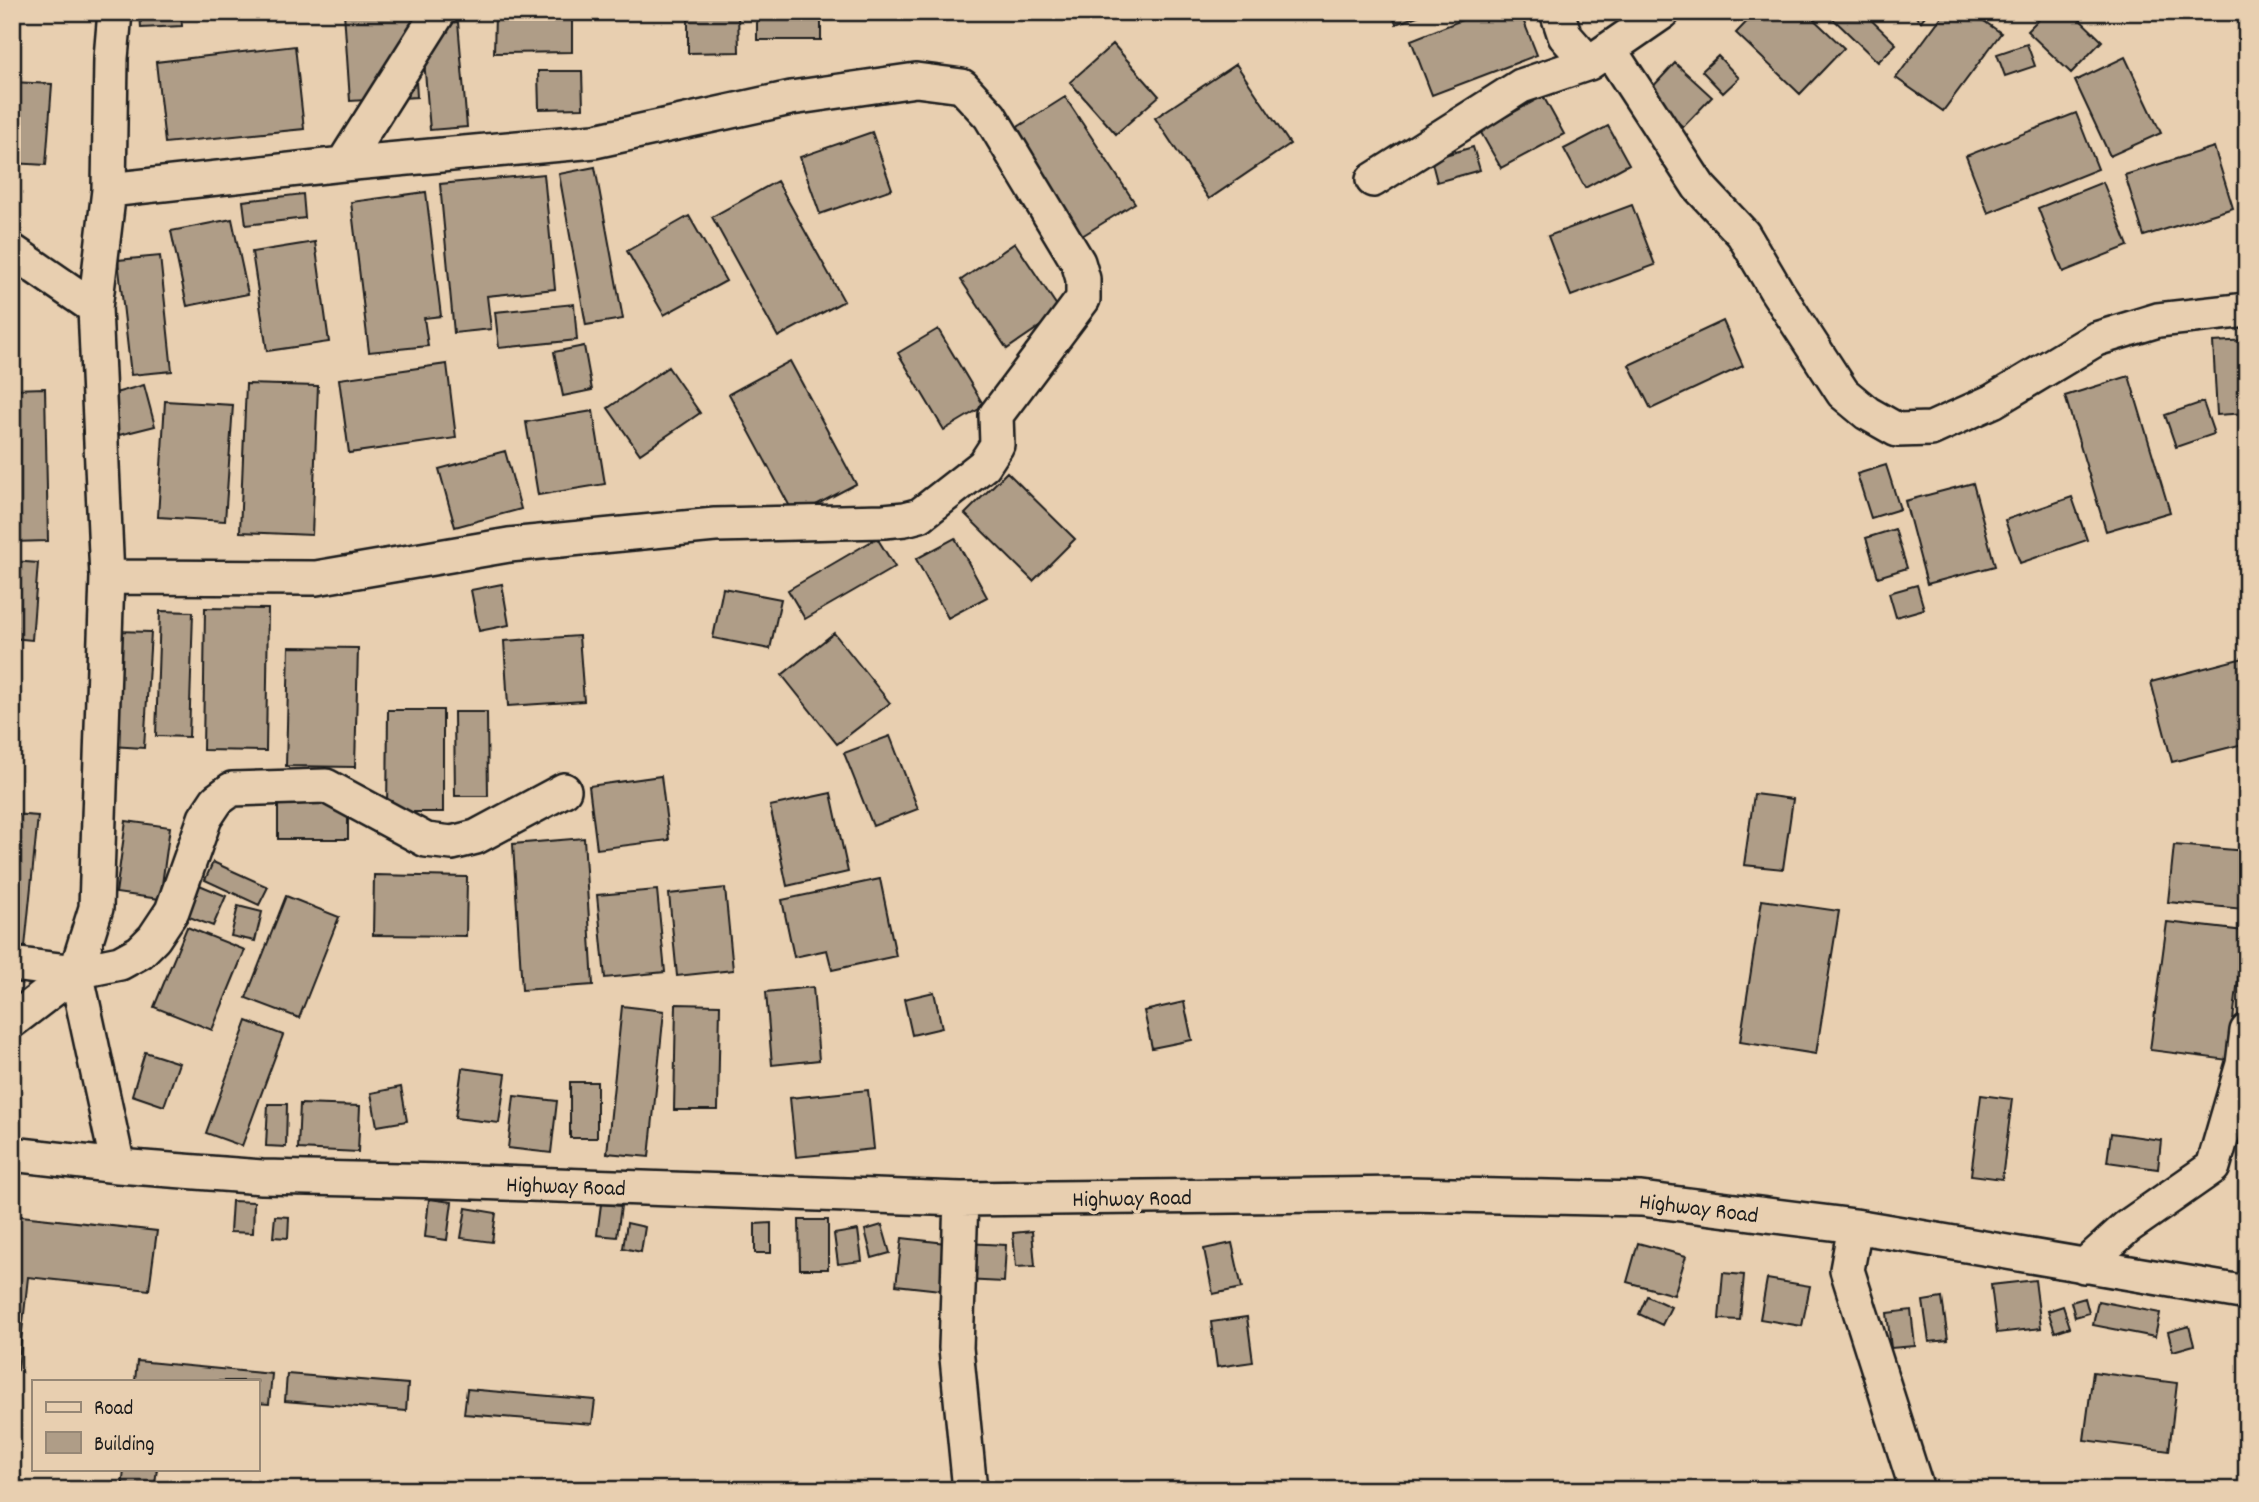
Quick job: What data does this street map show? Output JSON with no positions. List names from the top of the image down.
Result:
{
  "streets": {
    "street": ["Highway Road"]
  },
  "legend": ["Road", "Building"]
}
